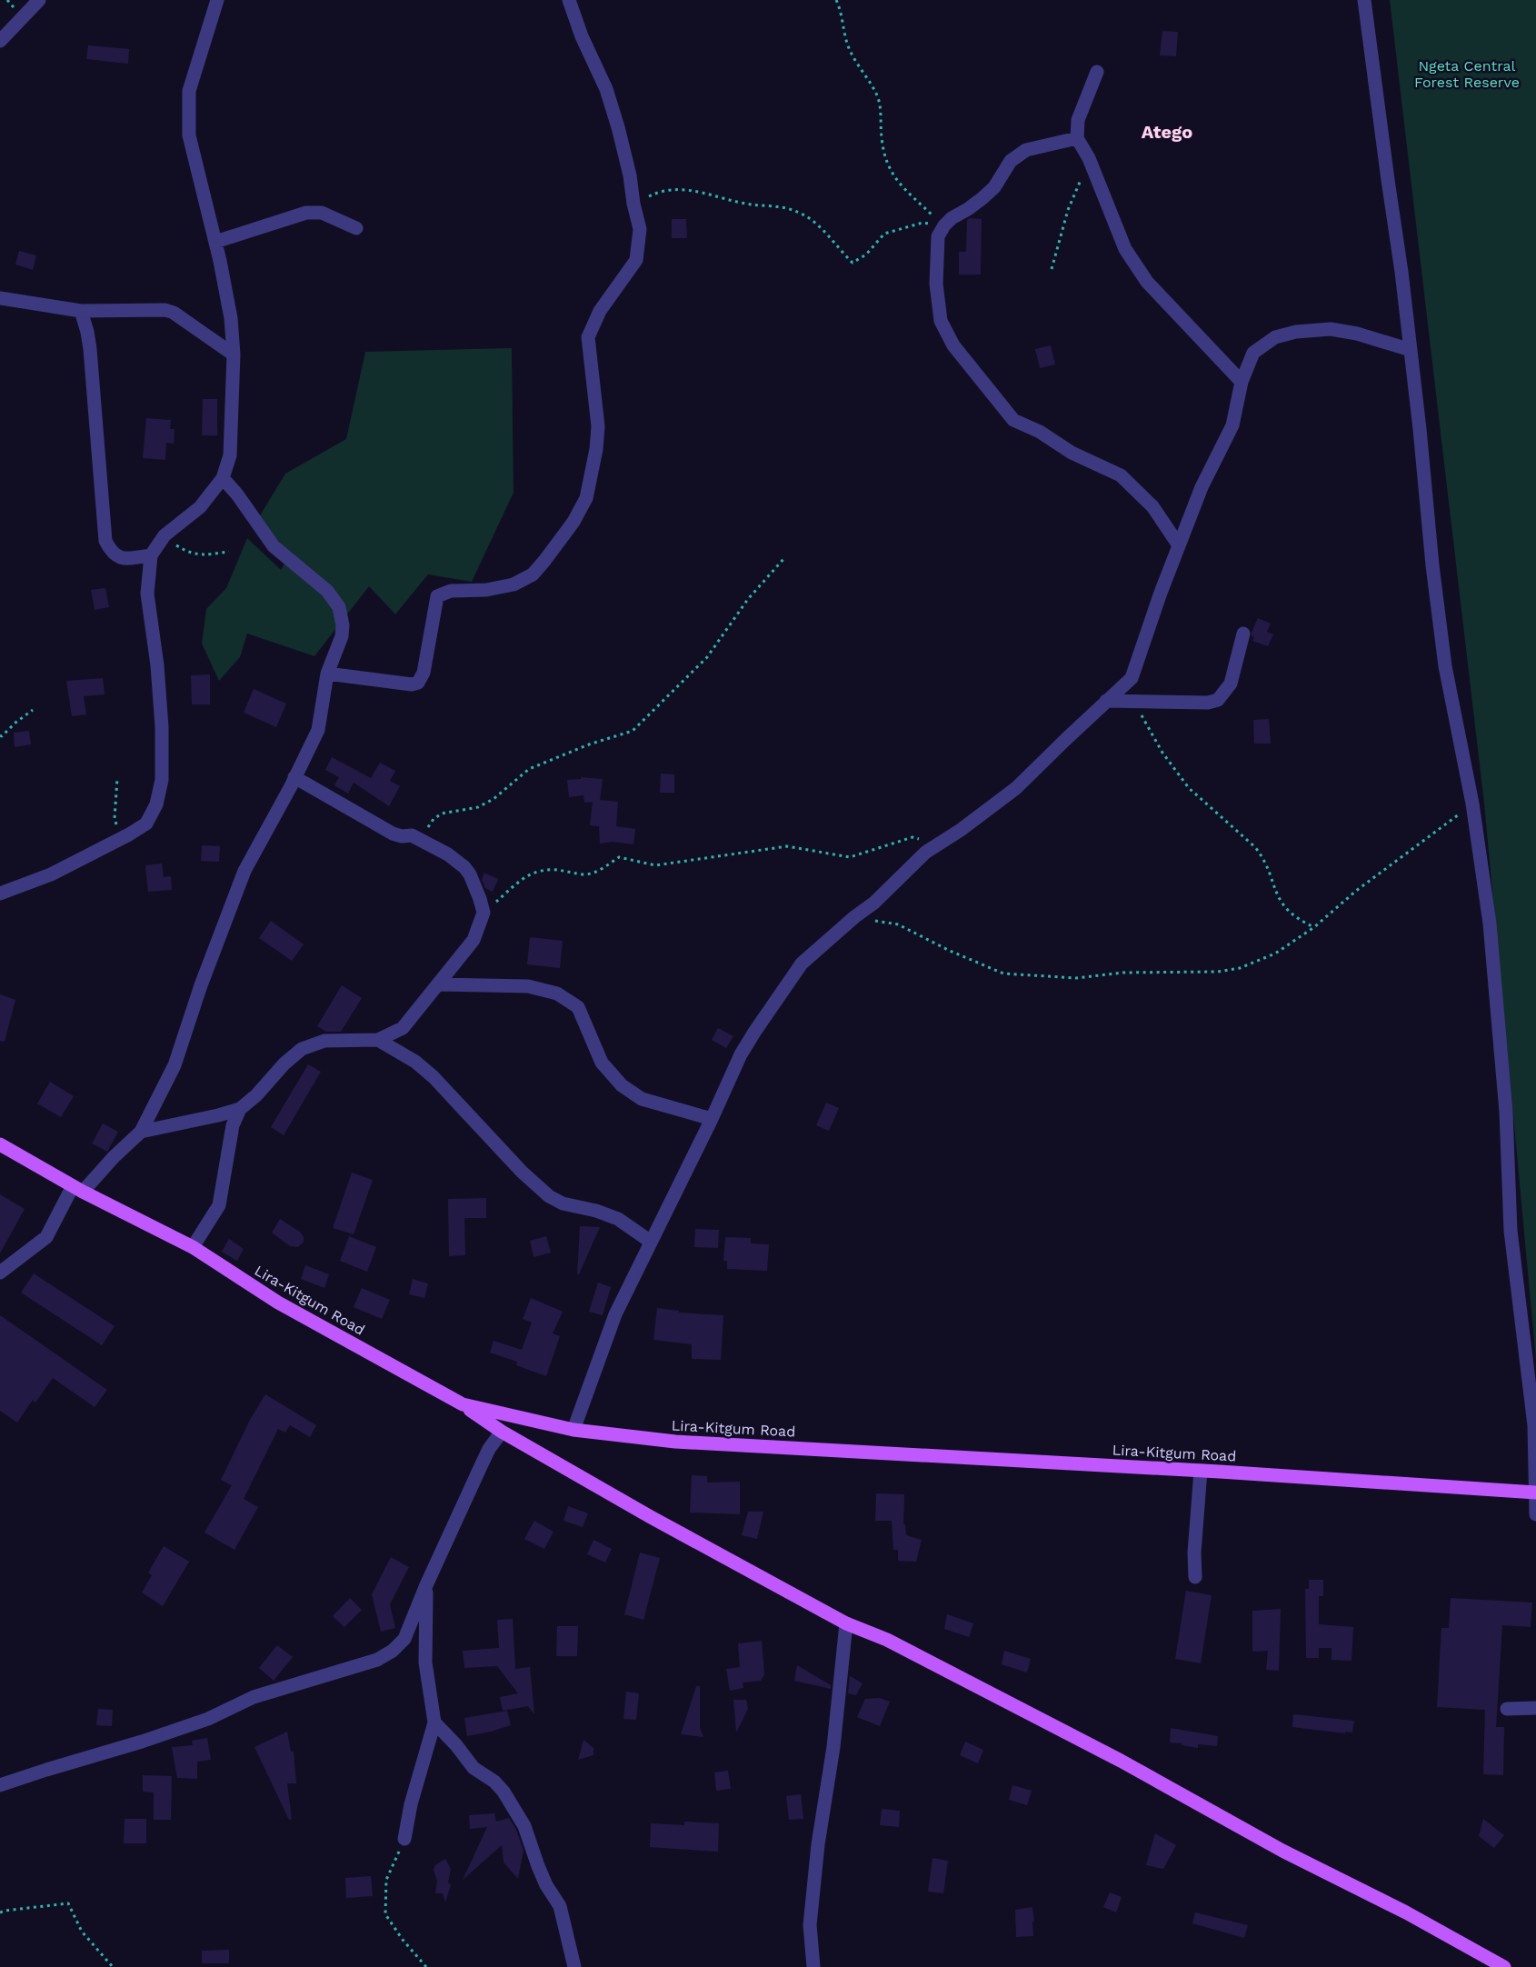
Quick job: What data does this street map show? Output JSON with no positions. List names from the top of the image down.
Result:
{
  "streets": {
    "main road": ["Lira-Kitgum Road"]
  },
  "districts": ["Atego"],
  "parks": ["Ngeta Central Forest Reserve"]
}
